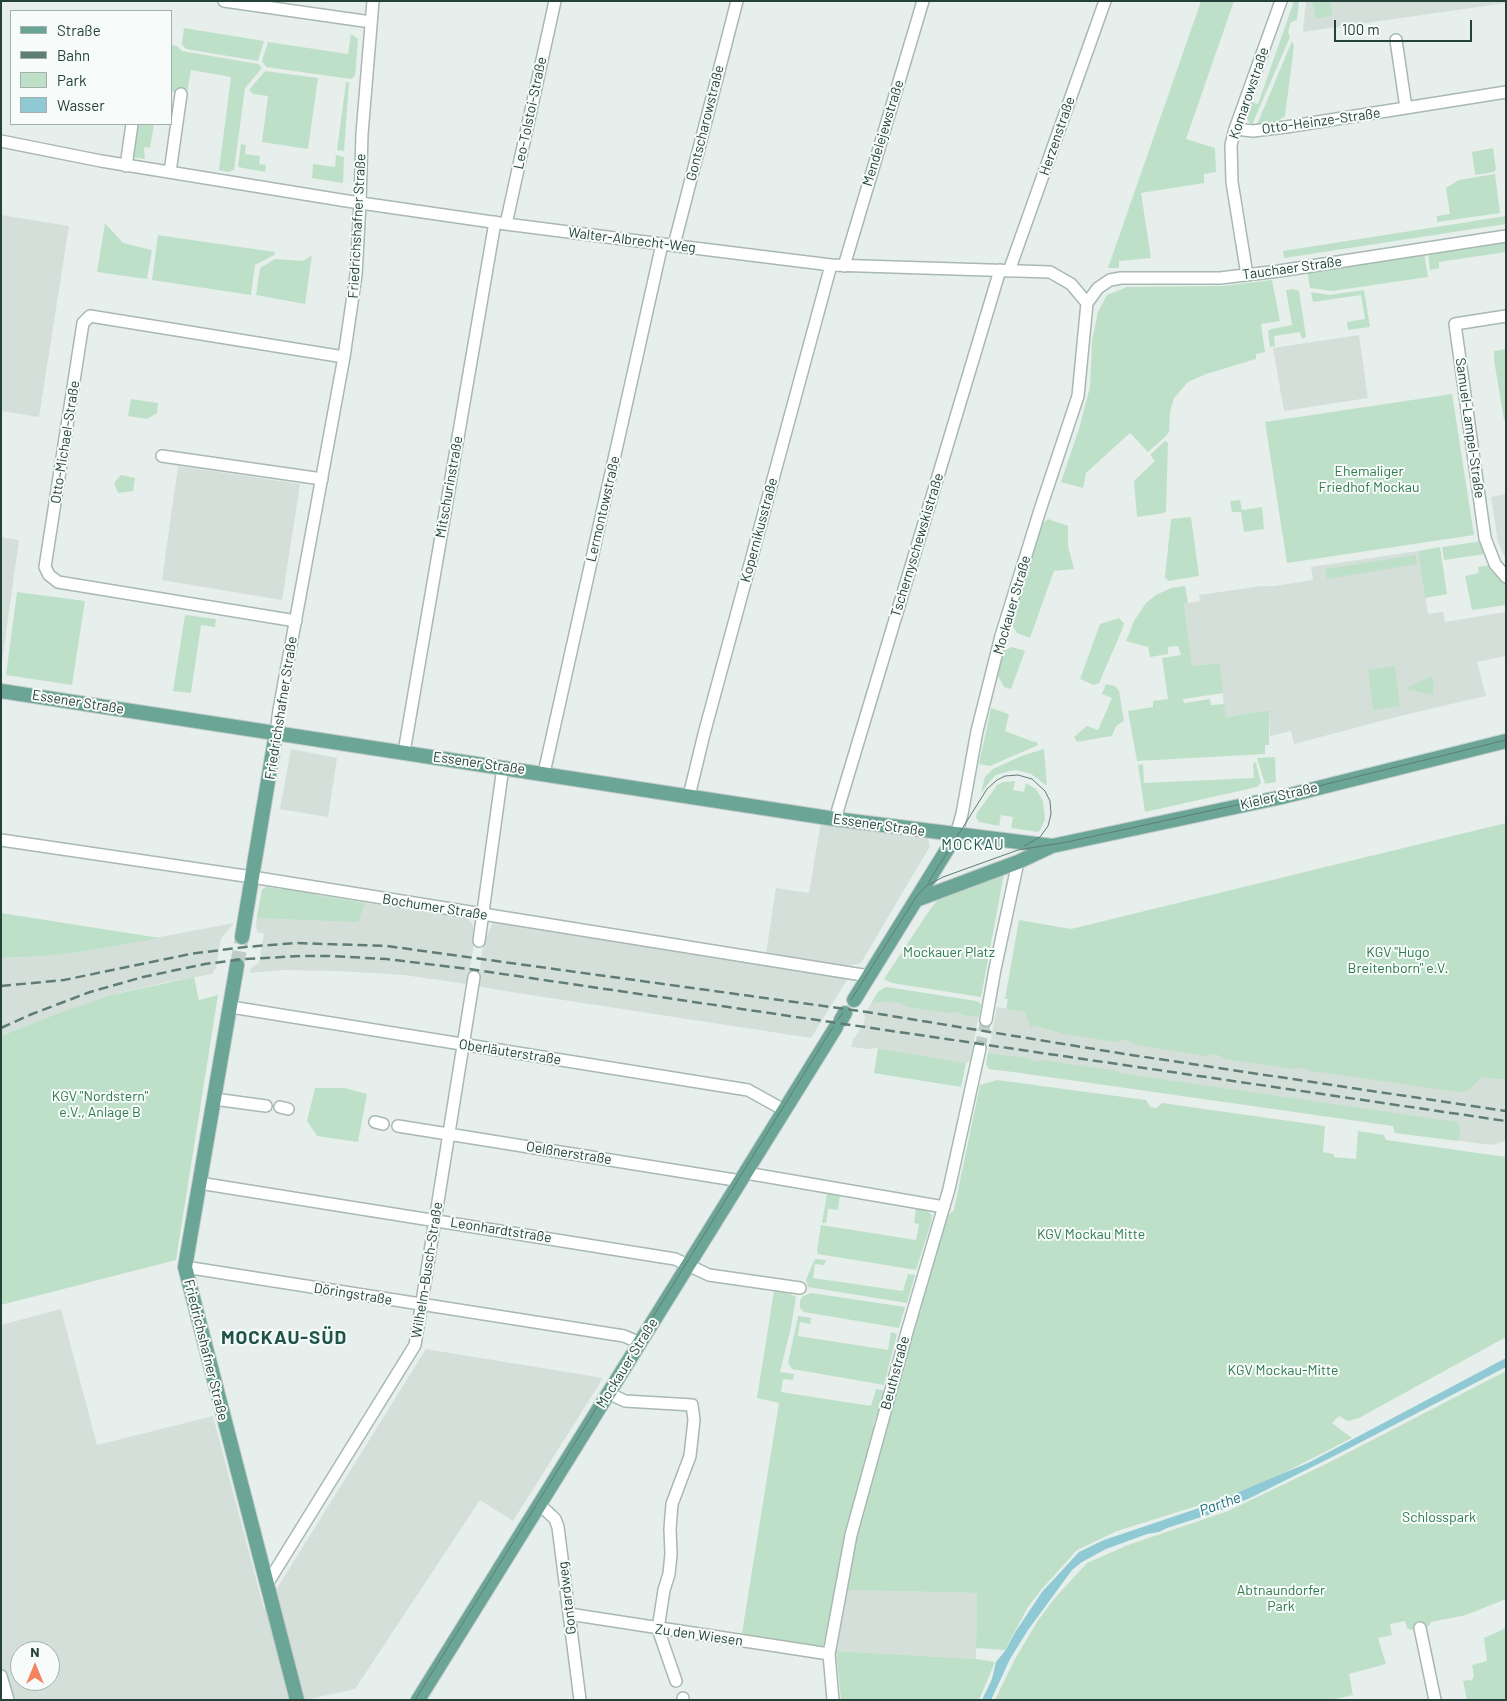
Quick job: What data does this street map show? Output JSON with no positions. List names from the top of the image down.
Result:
{
  "streets": {
    "main road": [
      "Friedrichshafner Straße",
      "Mockauer Straße",
      "Essener Straße",
      "Kieler Straße"
    ],
    "street": [
      "Komarowstraße",
      "Leo-Tolstoi-Straße",
      "Otto-Heinze-Straße",
      "Gontscharowstraße",
      "Mendelejewstraße",
      "Herzenstraße",
      "Walter-Albrecht-Weg",
      "Tauchaer Straße",
      "Samuel-Lampel-Straße",
      "Otto-Michael-Straße",
      "Mitschurinstraße",
      "Lermontowstraße",
      "Kopernikusstraße",
      "Tschernyschewskistraße",
      "Bochumer Straße",
      "Oberläuterstraße",
      "Oelßnerstraße",
      "Leonhardtstraße",
      "Wilhelm-Busch-Straße",
      "Döringstraße",
      "Beuthstraße",
      "Gontardweg",
      "Zu den Wiesen"
    ]
  },
  "crossings": [
    ["Komarowstraße", "Otto-Heinze-Straße"],
    ["Komarowstraße", "Tauchaer Straße"],
    ["Leo-Tolstoi-Straße", "Walter-Albrecht-Weg"],
    ["Leo-Tolstoi-Straße", "Mitschurinstraße"],
    ["Gontscharowstraße", "Walter-Albrecht-Weg"],
    ["Mendelejewstraße", "Walter-Albrecht-Weg"],
    ["Herzenstraße", "Walter-Albrecht-Weg"],
    ["Herzenstraße", "Tschernyschewskistraße"],
    ["Friedrichshafner Straße", "Walter-Albrecht-Weg"],
    ["Friedrichshafner Straße", "Otto-Michael-Straße"],
    ["Friedrichshafner Straße", "Essener Straße"],
    ["Friedrichshafner Straße", "Bochumer Straße"],
    ["Friedrichshafner Straße", "Oberläuterstraße"],
    ["Friedrichshafner Straße", "Leonhardtstraße"],
    ["Friedrichshafner Straße", "Wilhelm-Busch-Straße"],
    ["Friedrichshafner Straße", "Döringstraße"],
    ["Walter-Albrecht-Weg", "Tauchaer Straße"],
    ["Walter-Albrecht-Weg", "Mitschurinstraße"],
    ["Walter-Albrecht-Weg", "Lermontowstraße"],
    ["Walter-Albrecht-Weg", "Kopernikusstraße"],
    ["Walter-Albrecht-Weg", "Tschernyschewskistraße"],
    ["Walter-Albrecht-Weg", "Mockauer Straße"],
    ["Tauchaer Straße", "Mockauer Straße"],
    ["Mitschurinstraße", "Essener Straße"],
    ["Lermontowstraße", "Essener Straße"],
    ["Kopernikusstraße", "Essener Straße"],
    ["Tschernyschewskistraße", "Essener Straße"],
    ["Mockauer Straße", "Essener Straße"],
    ["Mockauer Straße", "Kieler Straße"],
    ["Mockauer Straße", "Bochumer Straße"],
    ["Mockauer Straße", "Oberläuterstraße"],
    ["Mockauer Straße", "Oelßnerstraße"],
    ["Mockauer Straße", "Leonhardtstraße"],
    ["Mockauer Straße", "Döringstraße"],
    ["Mockauer Straße", "Gontardweg"],
    ["Essener Straße", "Kieler Straße"],
    ["Oberläuterstraße", "Wilhelm-Busch-Straße"],
    ["Oelßnerstraße", "Wilhelm-Busch-Straße"],
    ["Oelßnerstraße", "Beuthstraße"],
    ["Leonhardtstraße", "Wilhelm-Busch-Straße"],
    ["Wilhelm-Busch-Straße", "Döringstraße"],
    ["Beuthstraße", "Zu den Wiesen"],
    ["Gontardweg", "Zu den Wiesen"]
  ],
  "districts": ["MOCKAU", "MOCKAU-SÜD"],
  "water": ["Parthe"],
  "parks": [
    "Ehemaliger Friedhof Mockau",
    "Mockauer Platz",
    "KGV \"Hugo Breitenborn\" e.V.",
    "KGV \"Nordstern\" e.V., Anlage B",
    "KGV Mockau Mitte",
    "KGV Mockau-Mitte",
    "Schlosspark",
    "Abtnaundorfer Park"
  ],
  "legend": [
    "Straße",
    "Bahn",
    "Park",
    "Wasser"
  ],
  "scale_bar": "100 m",
  "north": "top"
}
